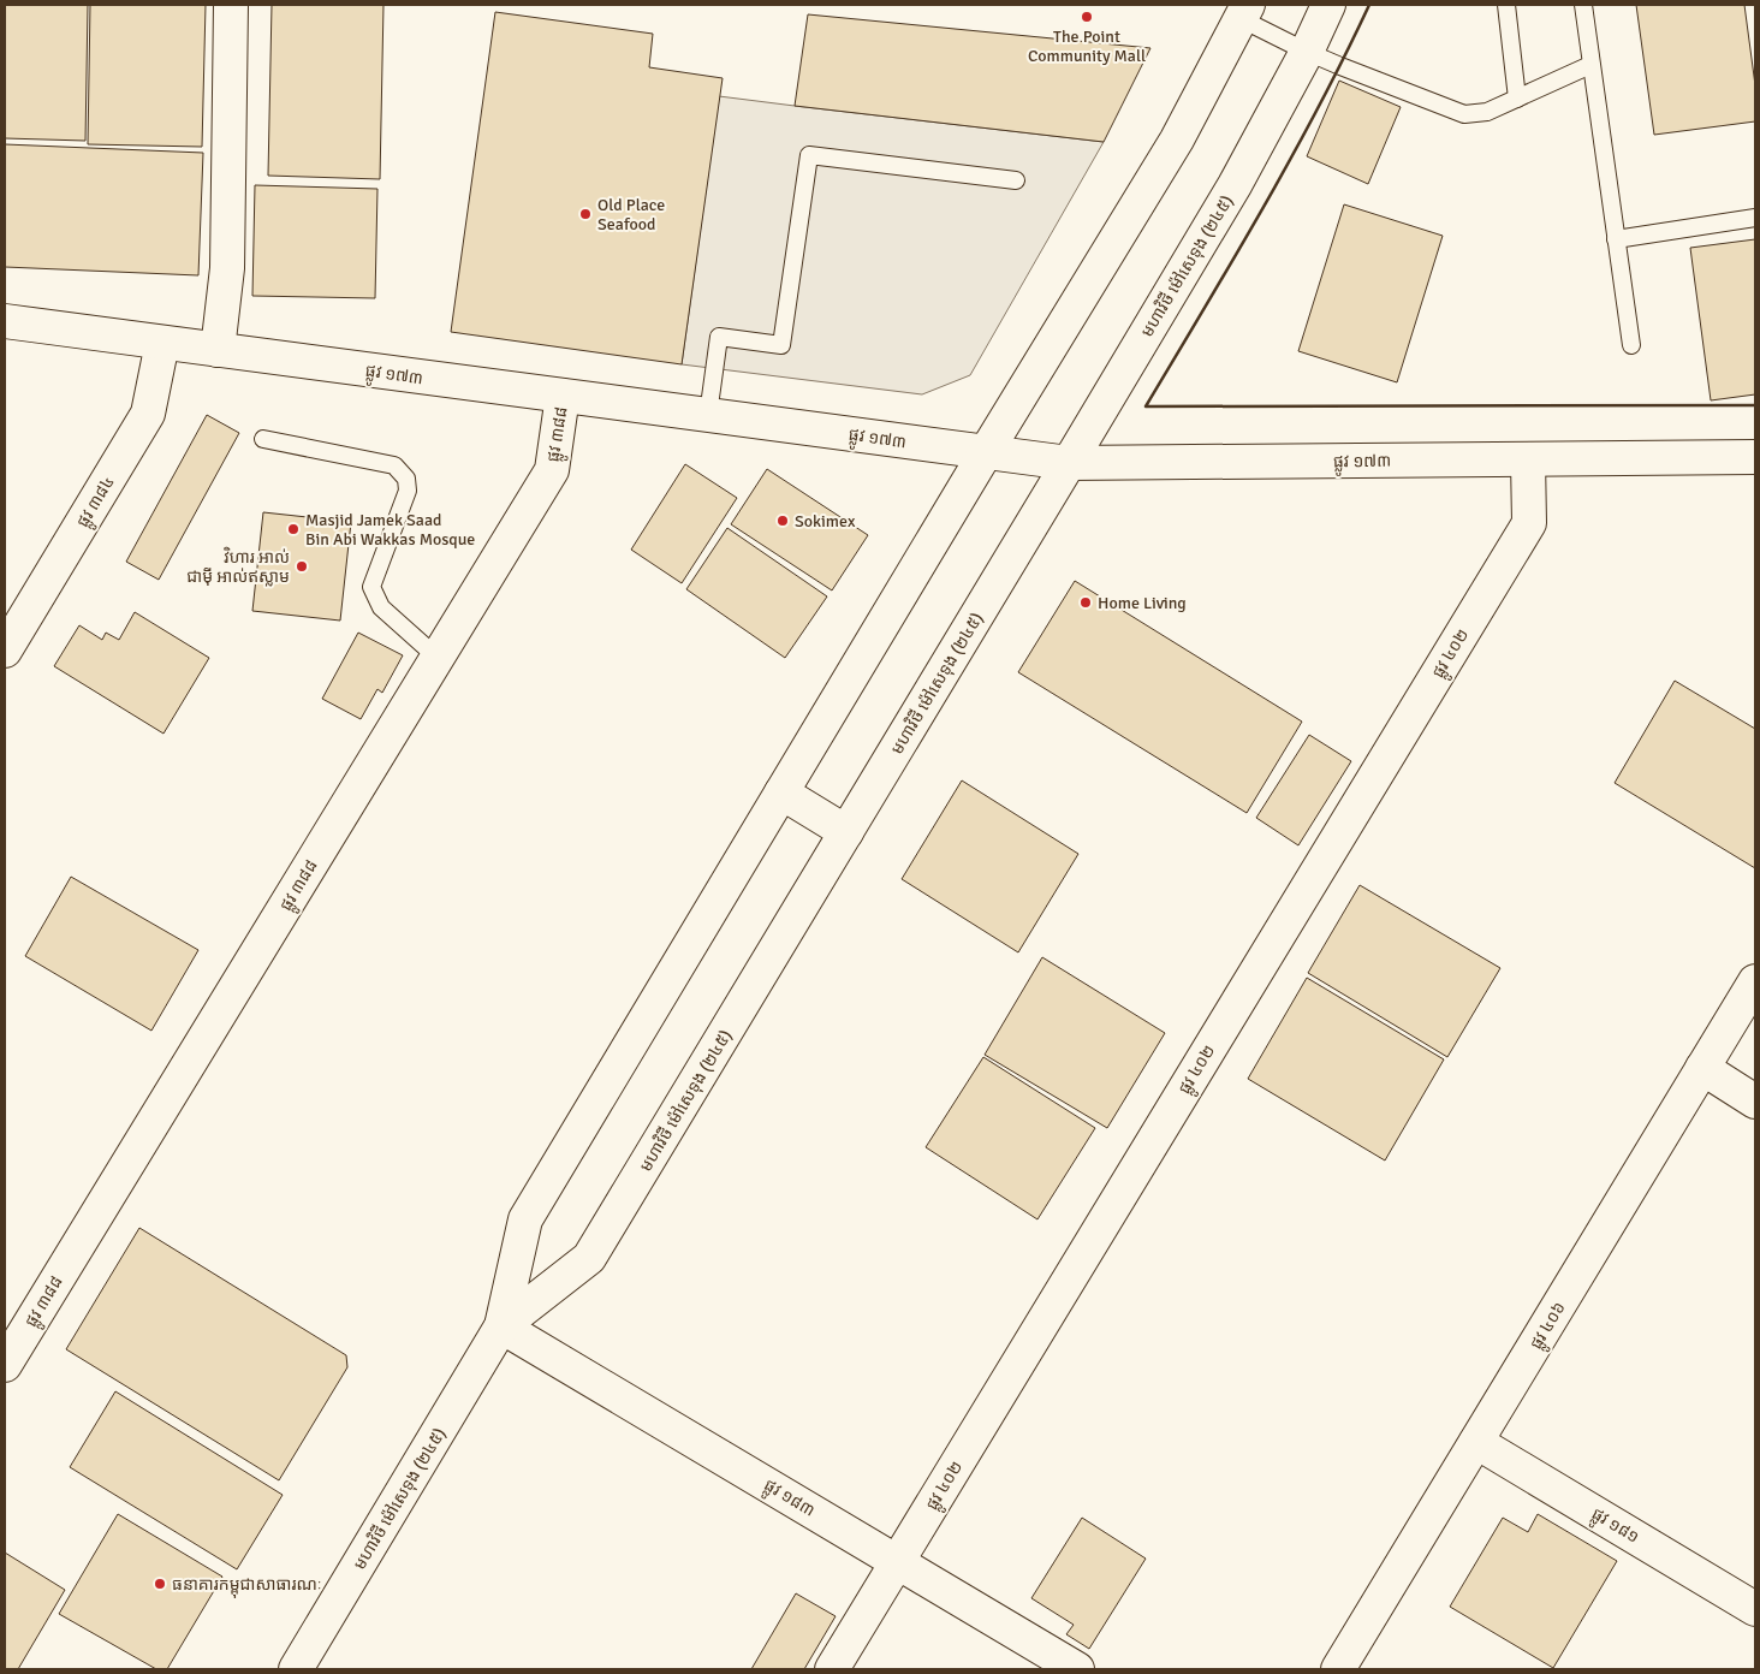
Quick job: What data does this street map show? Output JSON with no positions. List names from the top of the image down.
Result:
{
  "streets": {
    "street": [
      "មហាវិថី ម៉ៅសេទុង (២៤៥)",
      "ផ្លូវ ១៧៣",
      "ផ្លូវ ៣៨៨",
      "ផ្លូវ ៣៨៤",
      "ផ្លូវ ៤០២",
      "ផ្លូវ ៤០៦",
      "ផ្លូវ ១៨៣",
      "ផ្លូវ ១៨១"
    ]
  },
  "crossings": [
    ["មហាវិថី ម៉ៅសេទុង (២៤៥)", "ផ្លូវ ១៧៣"],
    ["មហាវិថី ម៉ៅសេទុង (២៤៥)", "ផ្លូវ ១៨៣"],
    ["ផ្លូវ ១៧៣", "ផ្លូវ ៣៨៨"],
    ["ផ្លូវ ១៧៣", "ផ្លូវ ៣៨៤"],
    ["ផ្លូវ ១៧៣", "ផ្លូវ ៤០២"],
    ["ផ្លូវ ៤០២", "ផ្លូវ ១៨៣"],
    ["ផ្លូវ ៤០៦", "ផ្លូវ ១៨១"]
  ],
  "places": [
    "The Point Community Mall",
    "Old Place Seafood",
    "Sokimex",
    "Masjid Jamek Saad Bin Abi Wakkas Mosque",
    "វិហារ អាល់ ជាម៉ី អាល់ឥស្លាម",
    "Home Living",
    "ធនាគារកម្ពុជាសាធារណៈ"
  ]
}
